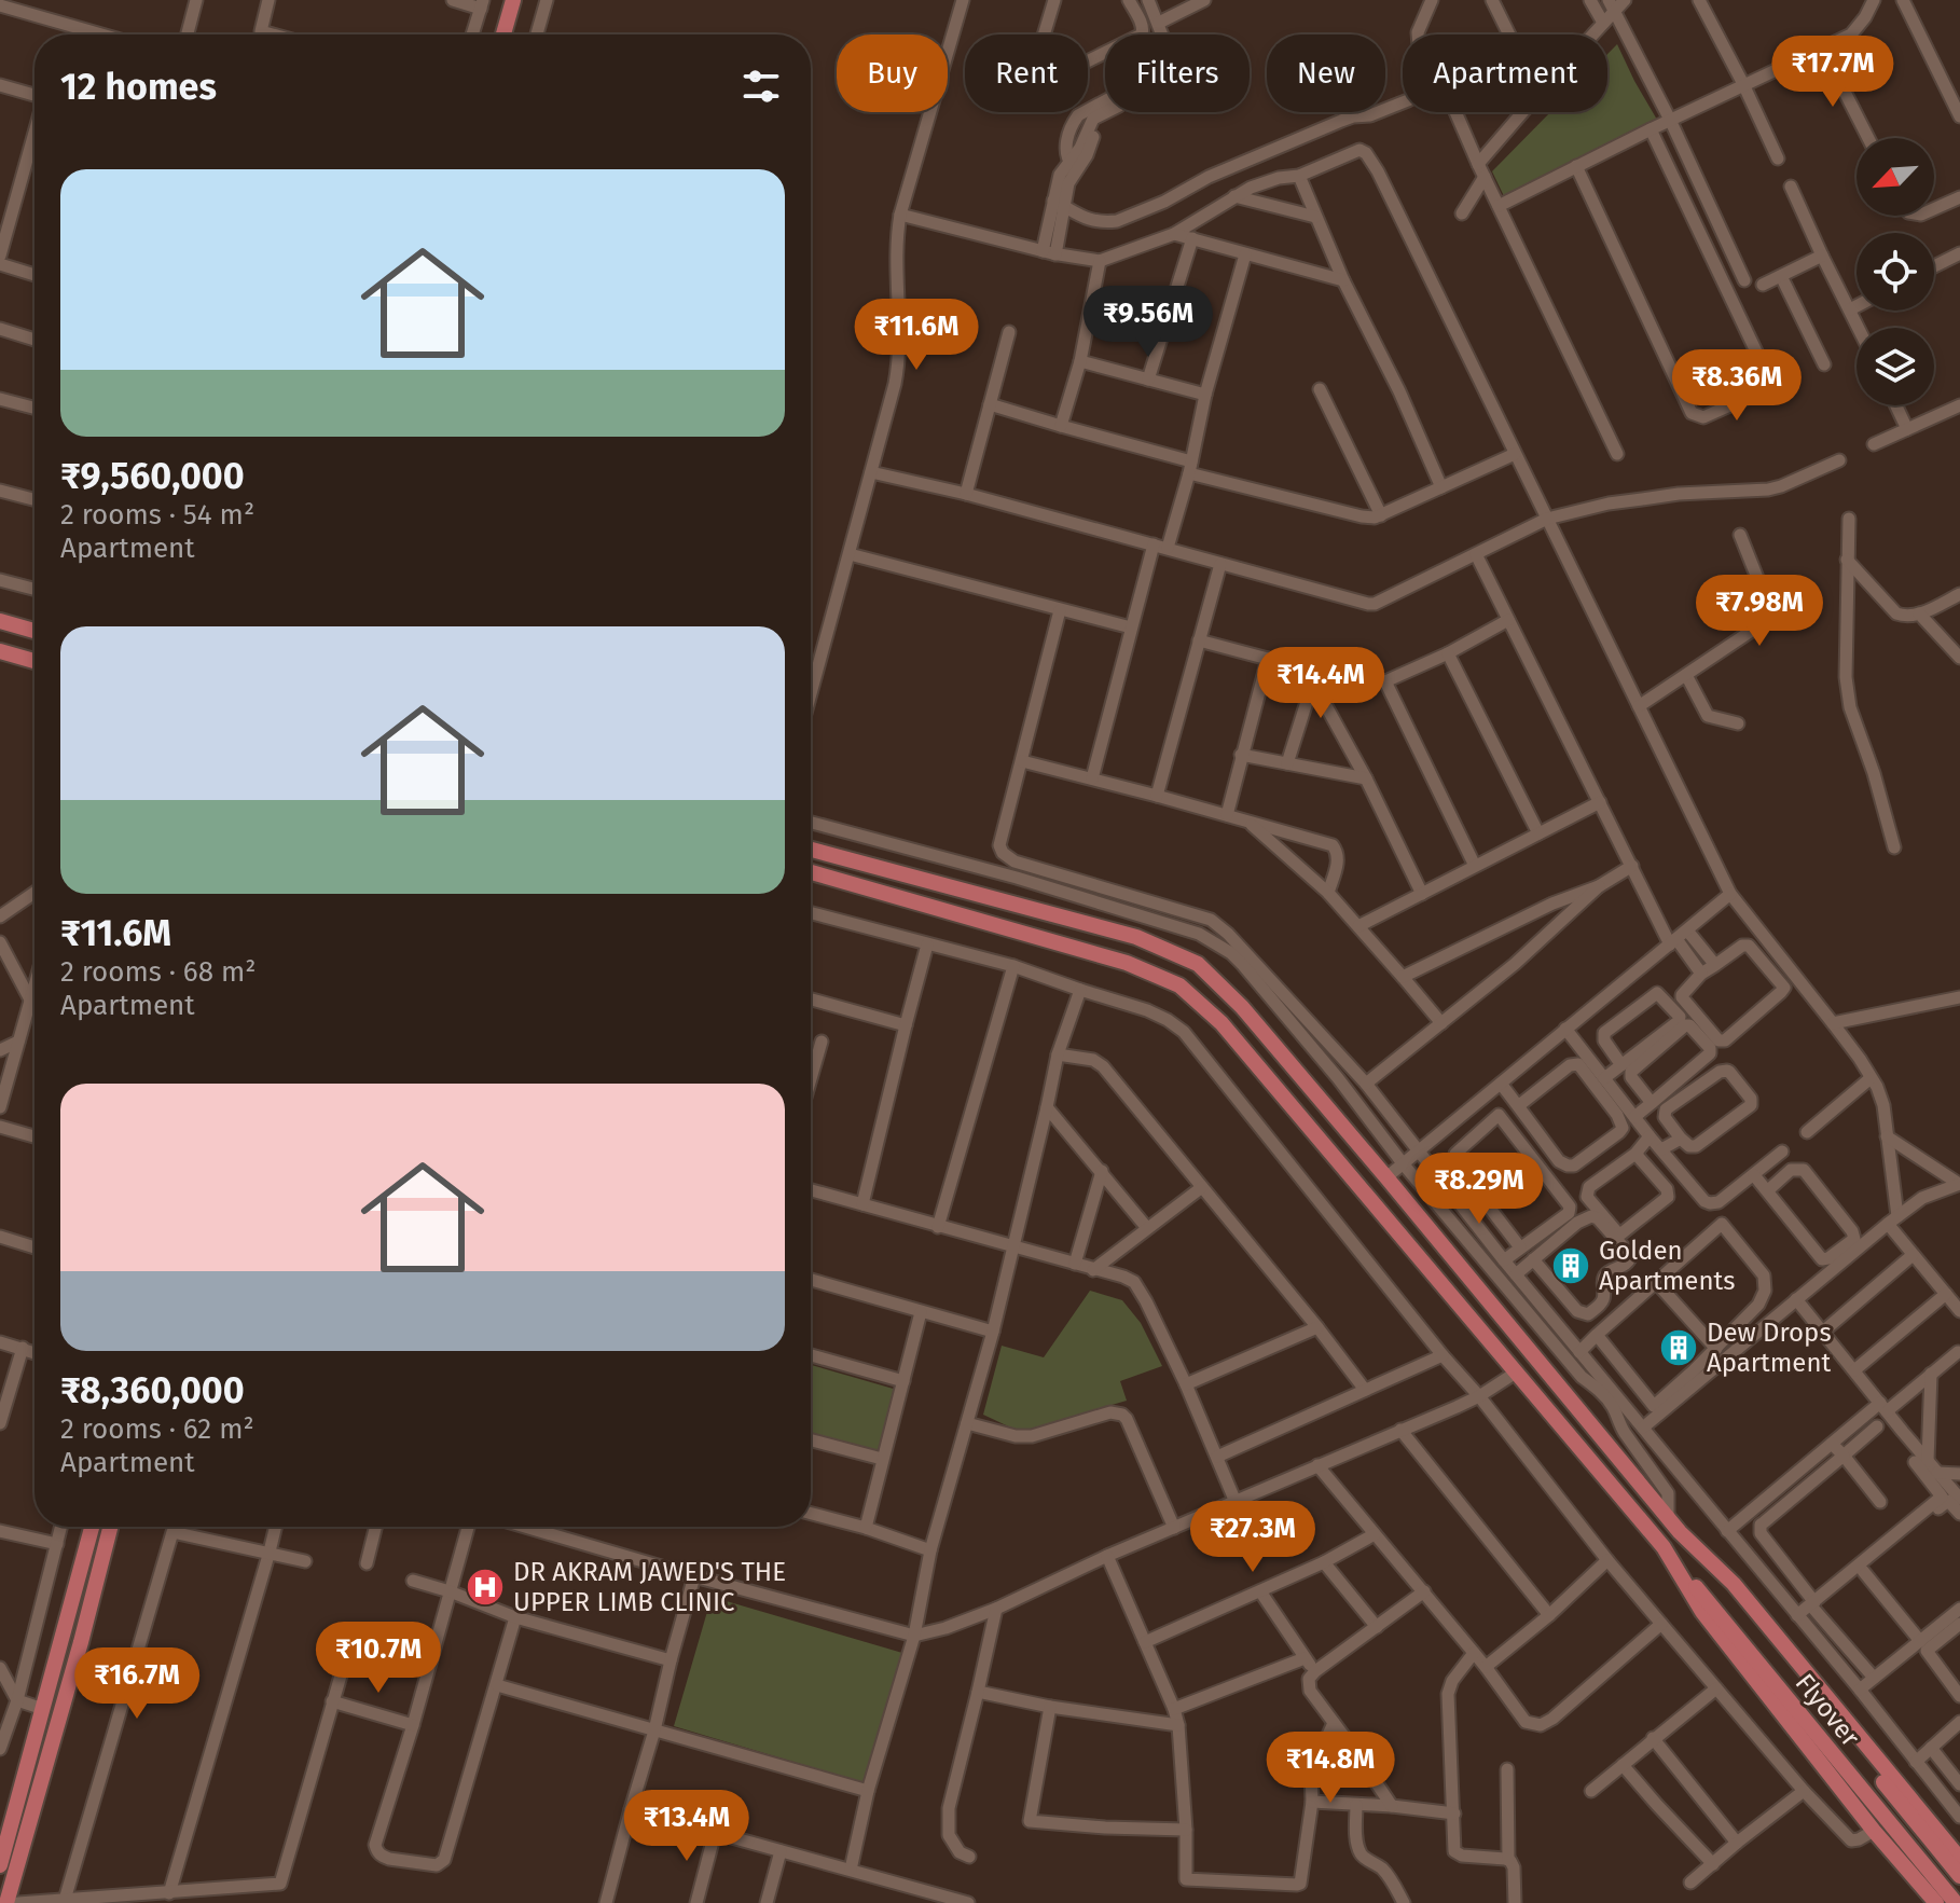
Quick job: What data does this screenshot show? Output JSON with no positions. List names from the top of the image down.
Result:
{
  "streets": {
    "main road": ["Flyover"]
  },
  "places": {
    "building": ["Golden Apartments", "Dew Drops Apartment"],
    "hospital": ["DR AKRAM JAWED'S THE UPPER LIMB CLINIC"]
  },
  "north": "bottom left",
  "page": {
    "chip": [
      "Buy",
      "Rent",
      "Filters",
      "New",
      "Apartment"
    ],
    "heading": "12 homes",
    "price": [
      "₹17.7M",
      "₹9.56M",
      "₹11.6M",
      "₹8.36M",
      "₹7.98M",
      "₹14.4M",
      "₹8.29M",
      "₹27.3M",
      "₹10.7M",
      "₹16.7M",
      "₹14.8M",
      "₹13.4M"
    ],
    "list": [
      {
        "name": "₹9,560,000",
        "note": "2 rooms · 54 m² · Apartment"
      },
      {
        "name": "₹11.6M",
        "note": "2 rooms · 68 m² · Apartment"
      },
      {
        "name": "₹8,360,000",
        "note": "2 rooms · 62 m² · Apartment"
      }
    ]
  }
}
